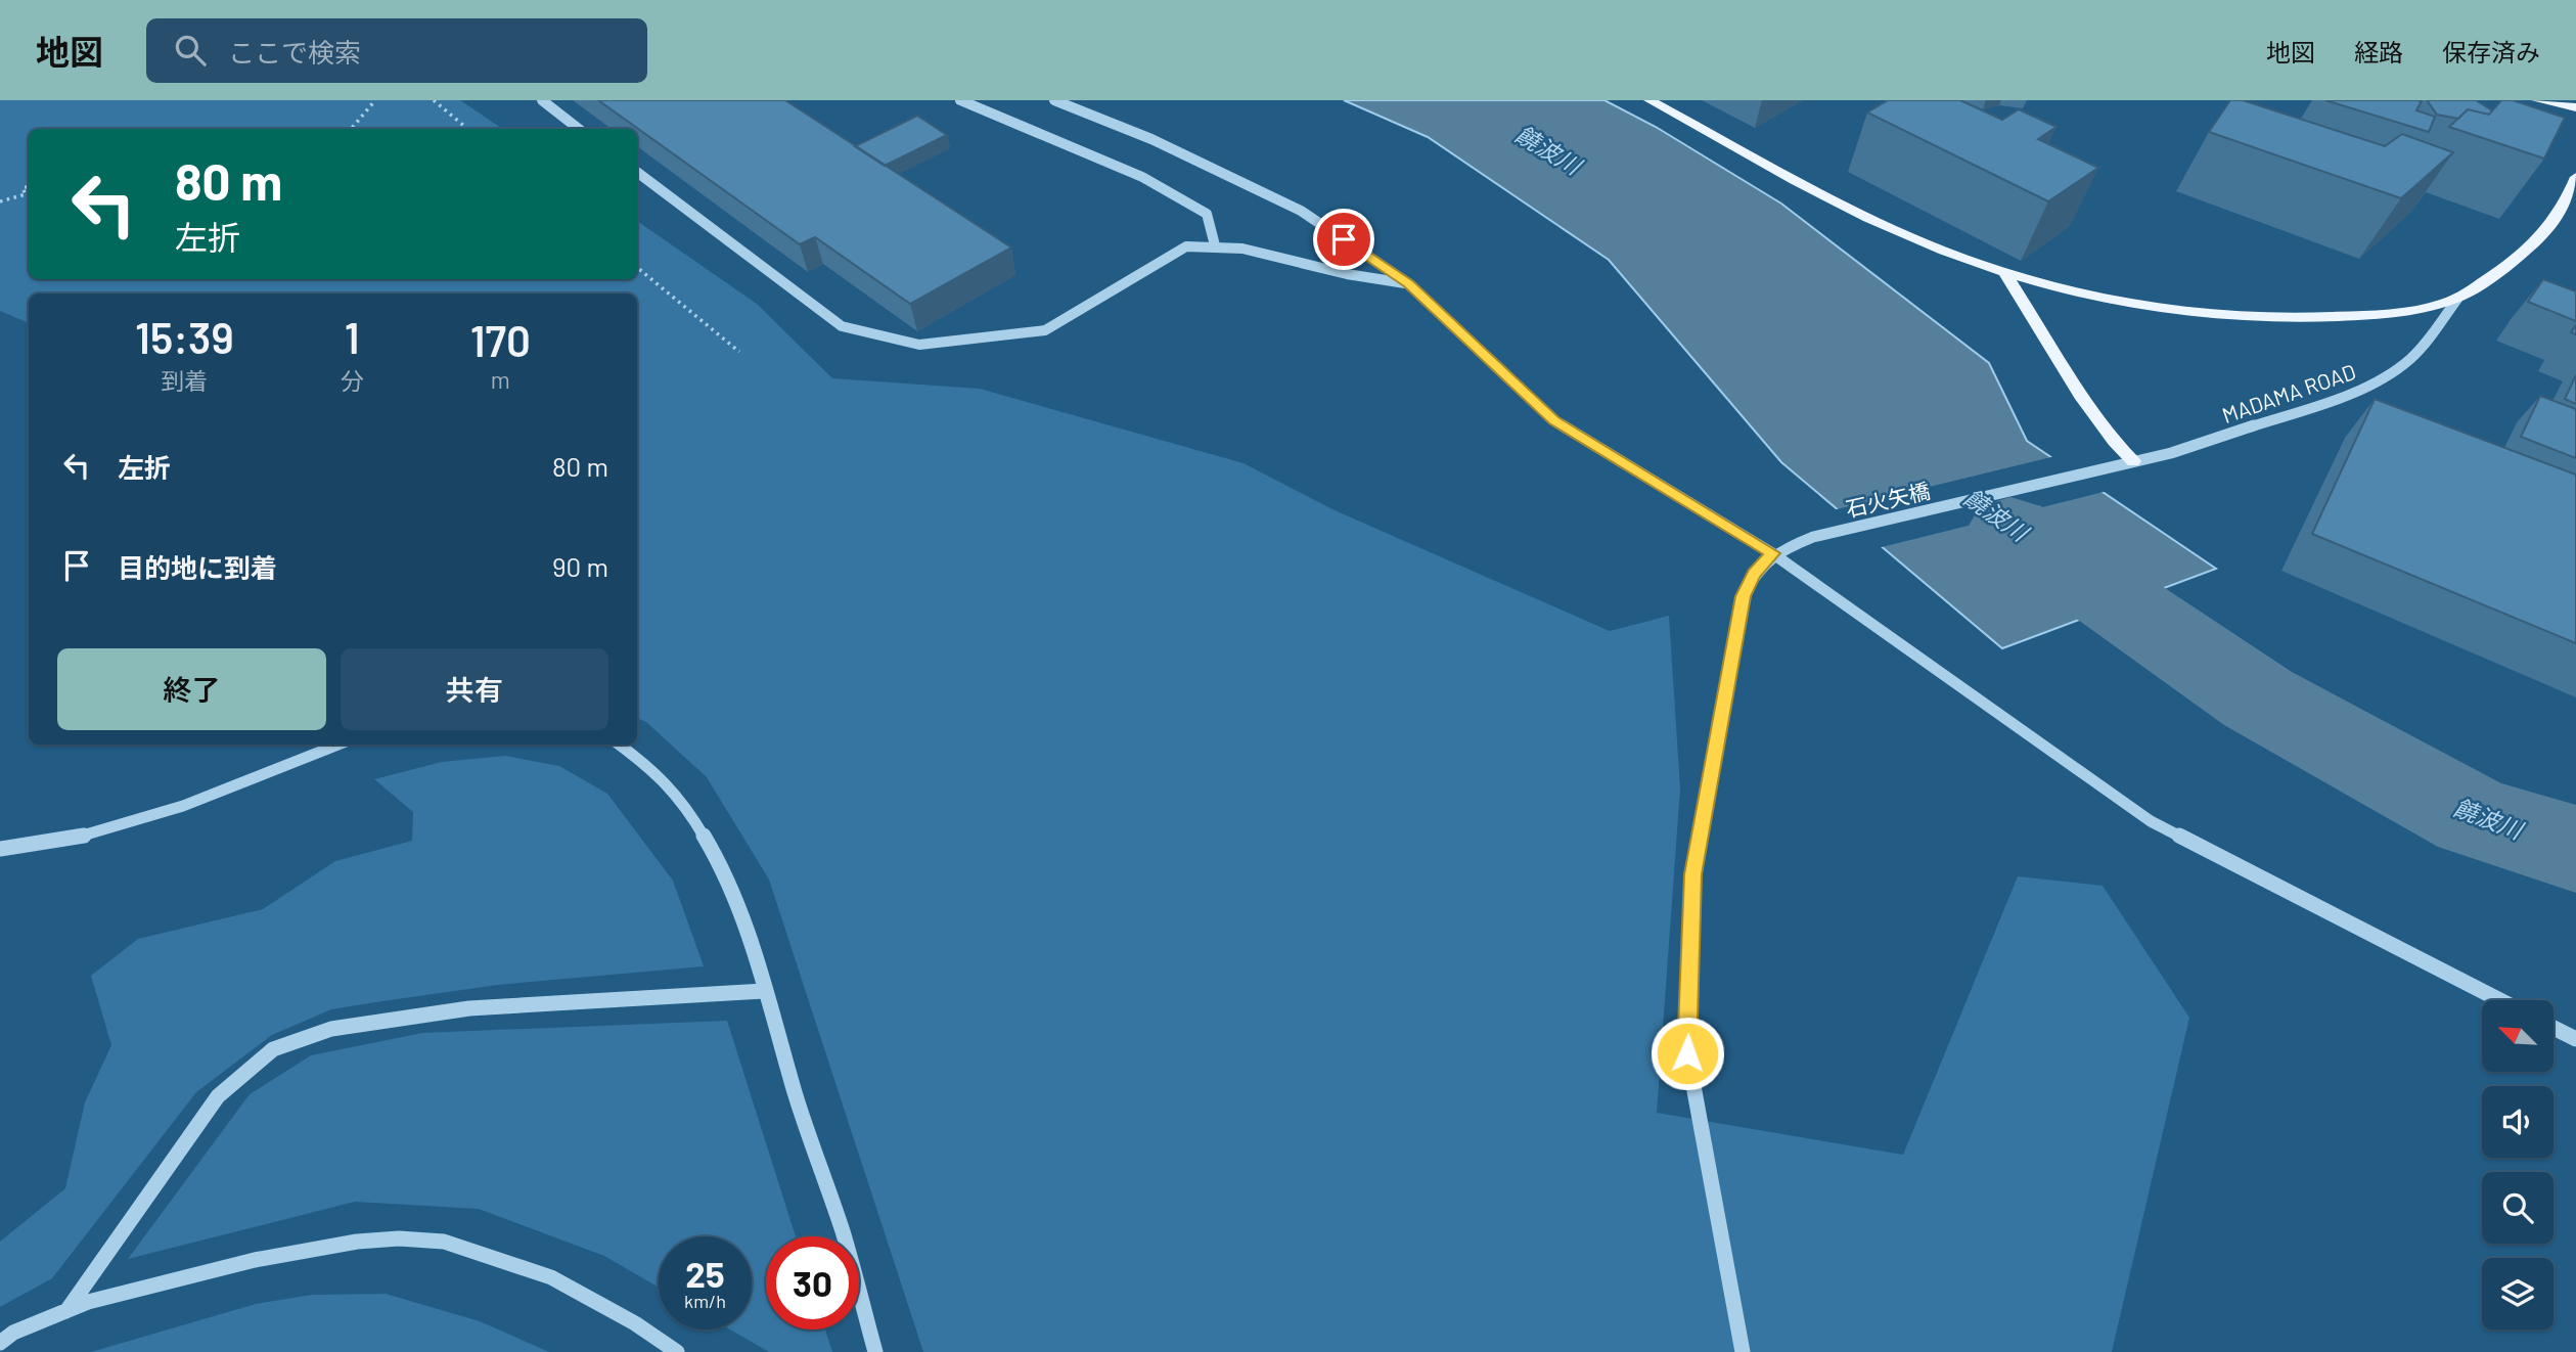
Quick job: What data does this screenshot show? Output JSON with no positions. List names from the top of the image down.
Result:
{
  "streets": {
    "street": ["MADAMA ROAD", "石火矢橋"]
  },
  "crossings": [
    ["MADAMA ROAD", "石火矢橋"]
  ],
  "water": ["饒波川"],
  "north": "top left",
  "page": {
    "header": "地図",
    "search": "ここで検索",
    "nav": ["地図", "経路", "保存済み"],
    "turn": ["80 m", "左折"],
    "eta": [
      "15:39",
      "到着",
      "1",
      "分",
      "170",
      "m"
    ],
    "list": [
      {
        "name": "左折",
        "value": "80 m"
      },
      {
        "name": "目的地に到着",
        "value": "90 m"
      }
    ],
    "buttons": ["終了", "共有"],
    "speed": "25 km/h",
    "limit": "30"
  }
}
